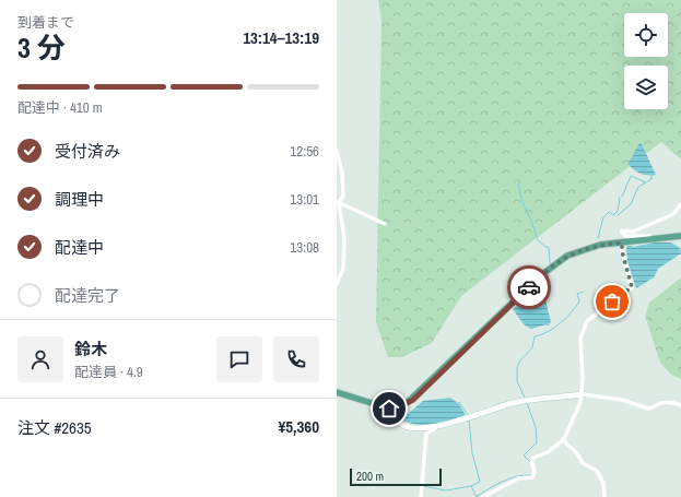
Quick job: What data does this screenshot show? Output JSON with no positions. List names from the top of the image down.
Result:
{
  "scale_bar": "200 m",
  "page": {
    "heading": ["3 分", "到着まで", "13:14–13:19"],
    "panel": [
      "鈴木",
      "配達員 · 4.9",
      "注文 #2635",
      "¥5,360"
    ],
    "bar": "配達中 · 410 m",
    "list": [
      ["受付済み", "12:56"],
      ["調理中", "13:01"],
      ["配達中", "13:08"],
      "配達完了"
    ],
    "scale": "200 m"
  }
}
